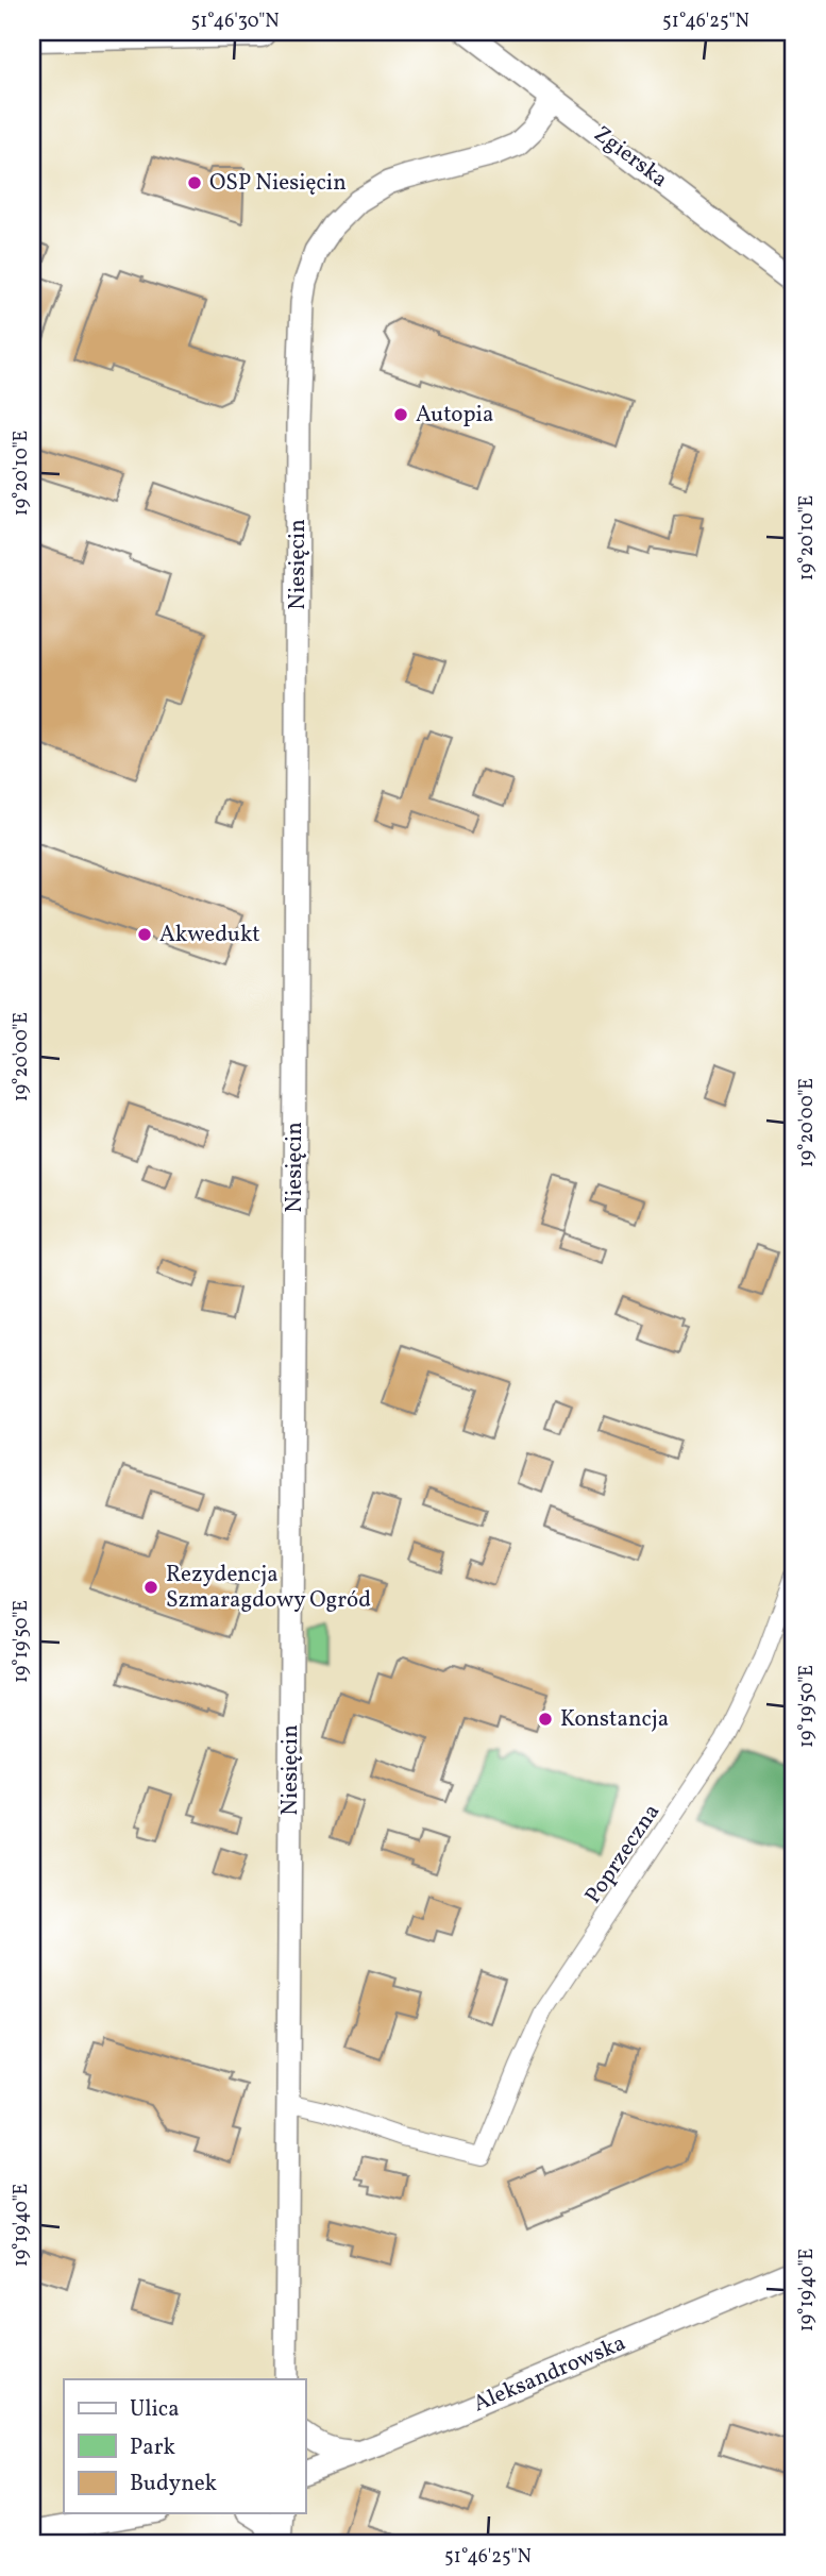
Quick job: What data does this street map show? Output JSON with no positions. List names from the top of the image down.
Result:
{
  "streets": {
    "street": [
      "Zgierska",
      "Niesięcin",
      "Poprzeczna",
      "Aleksandrowska"
    ]
  },
  "crossings": [
    ["Zgierska", "Niesięcin"],
    ["Niesięcin", "Poprzeczna"]
  ],
  "places": [
    "OSP Niesięcin",
    "Autopia",
    "Akwedukt",
    "Rezydencja Szmaragdowy Ogród",
    "Konstancja"
  ],
  "legend": ["Ulica", "Park", "Budynek"],
  "coordinates": [
    "51°46'30\"N",
    "51°46'25\"N",
    "19°20'10\"E",
    "19°20'00\"E",
    "19°19'50\"E",
    "19°19'40\"E"
  ]
}
